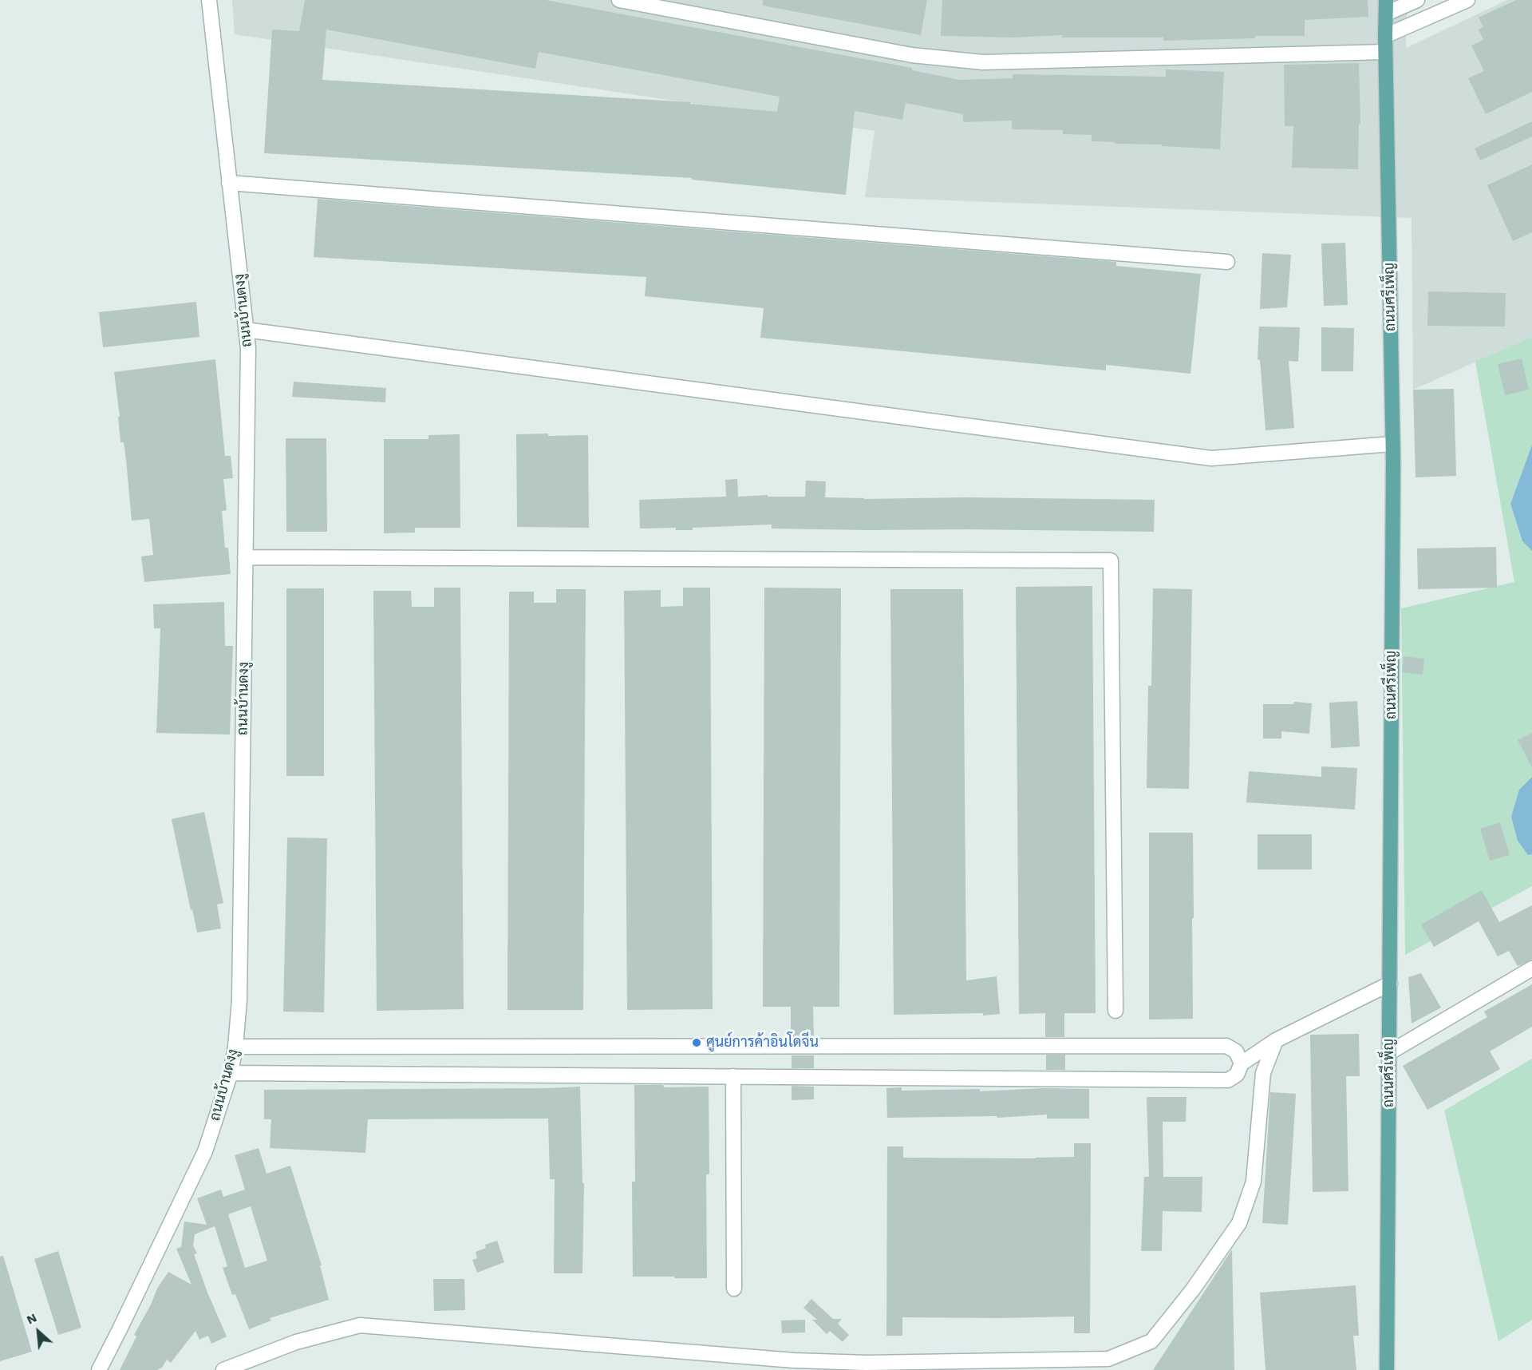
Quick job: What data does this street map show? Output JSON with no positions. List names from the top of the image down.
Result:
{
  "streets": {
    "main road": ["ถนนศรีเพ็ญ"],
    "street": ["ถนนบ้านดงงู"]
  },
  "places": ["ศูนย์การค้าอินโดจีน"],
  "north": "top left"
}
